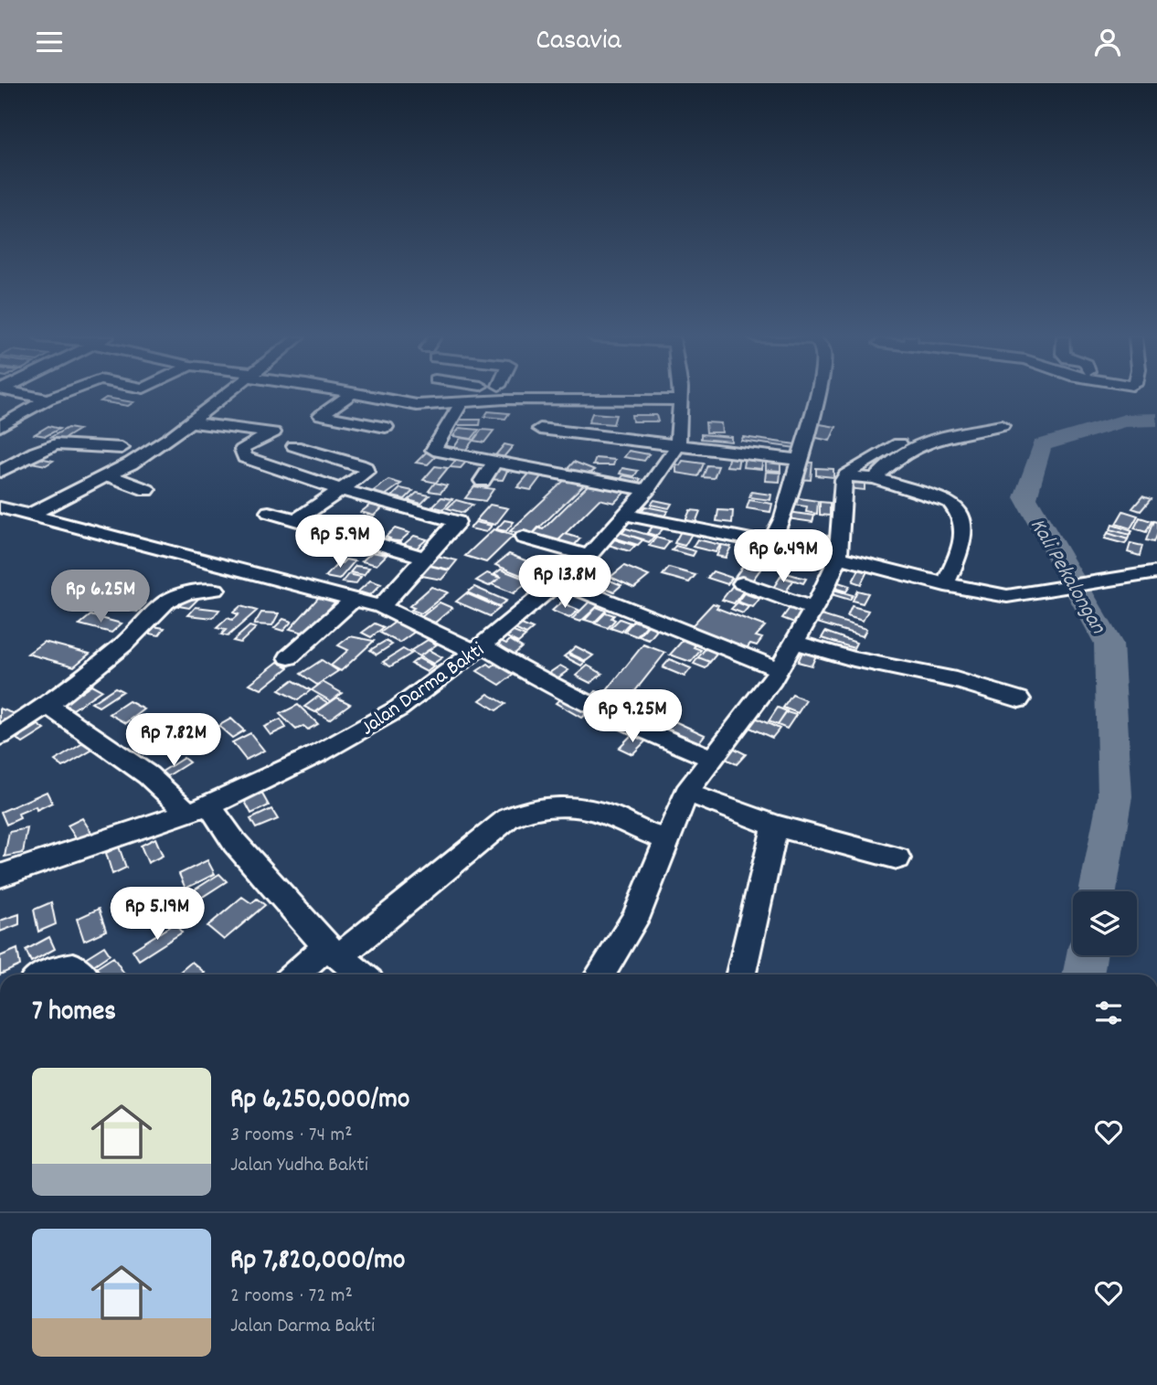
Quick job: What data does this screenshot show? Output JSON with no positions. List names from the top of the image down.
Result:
{
  "streets": {
    "street": ["Jalan Darma Bakti"]
  },
  "water": ["Kali Pekalongan"],
  "page": {
    "header": "Casavia",
    "price": [
      "Rp 5.9M",
      "Rp 6.49M",
      "Rp 13.8M",
      "Rp 6.25M",
      "Rp 9.25M",
      "Rp 7.82M",
      "Rp 5.19M"
    ],
    "heading": "7 homes",
    "list": [
      {
        "name": "Rp 6,250,000/mo",
        "note": "3 rooms · 74 m² · Jalan Yudha Bakti"
      },
      {
        "name": "Rp 7,820,000/mo",
        "note": "2 rooms · 72 m² · Jalan Darma Bakti"
      }
    ]
  }
}
